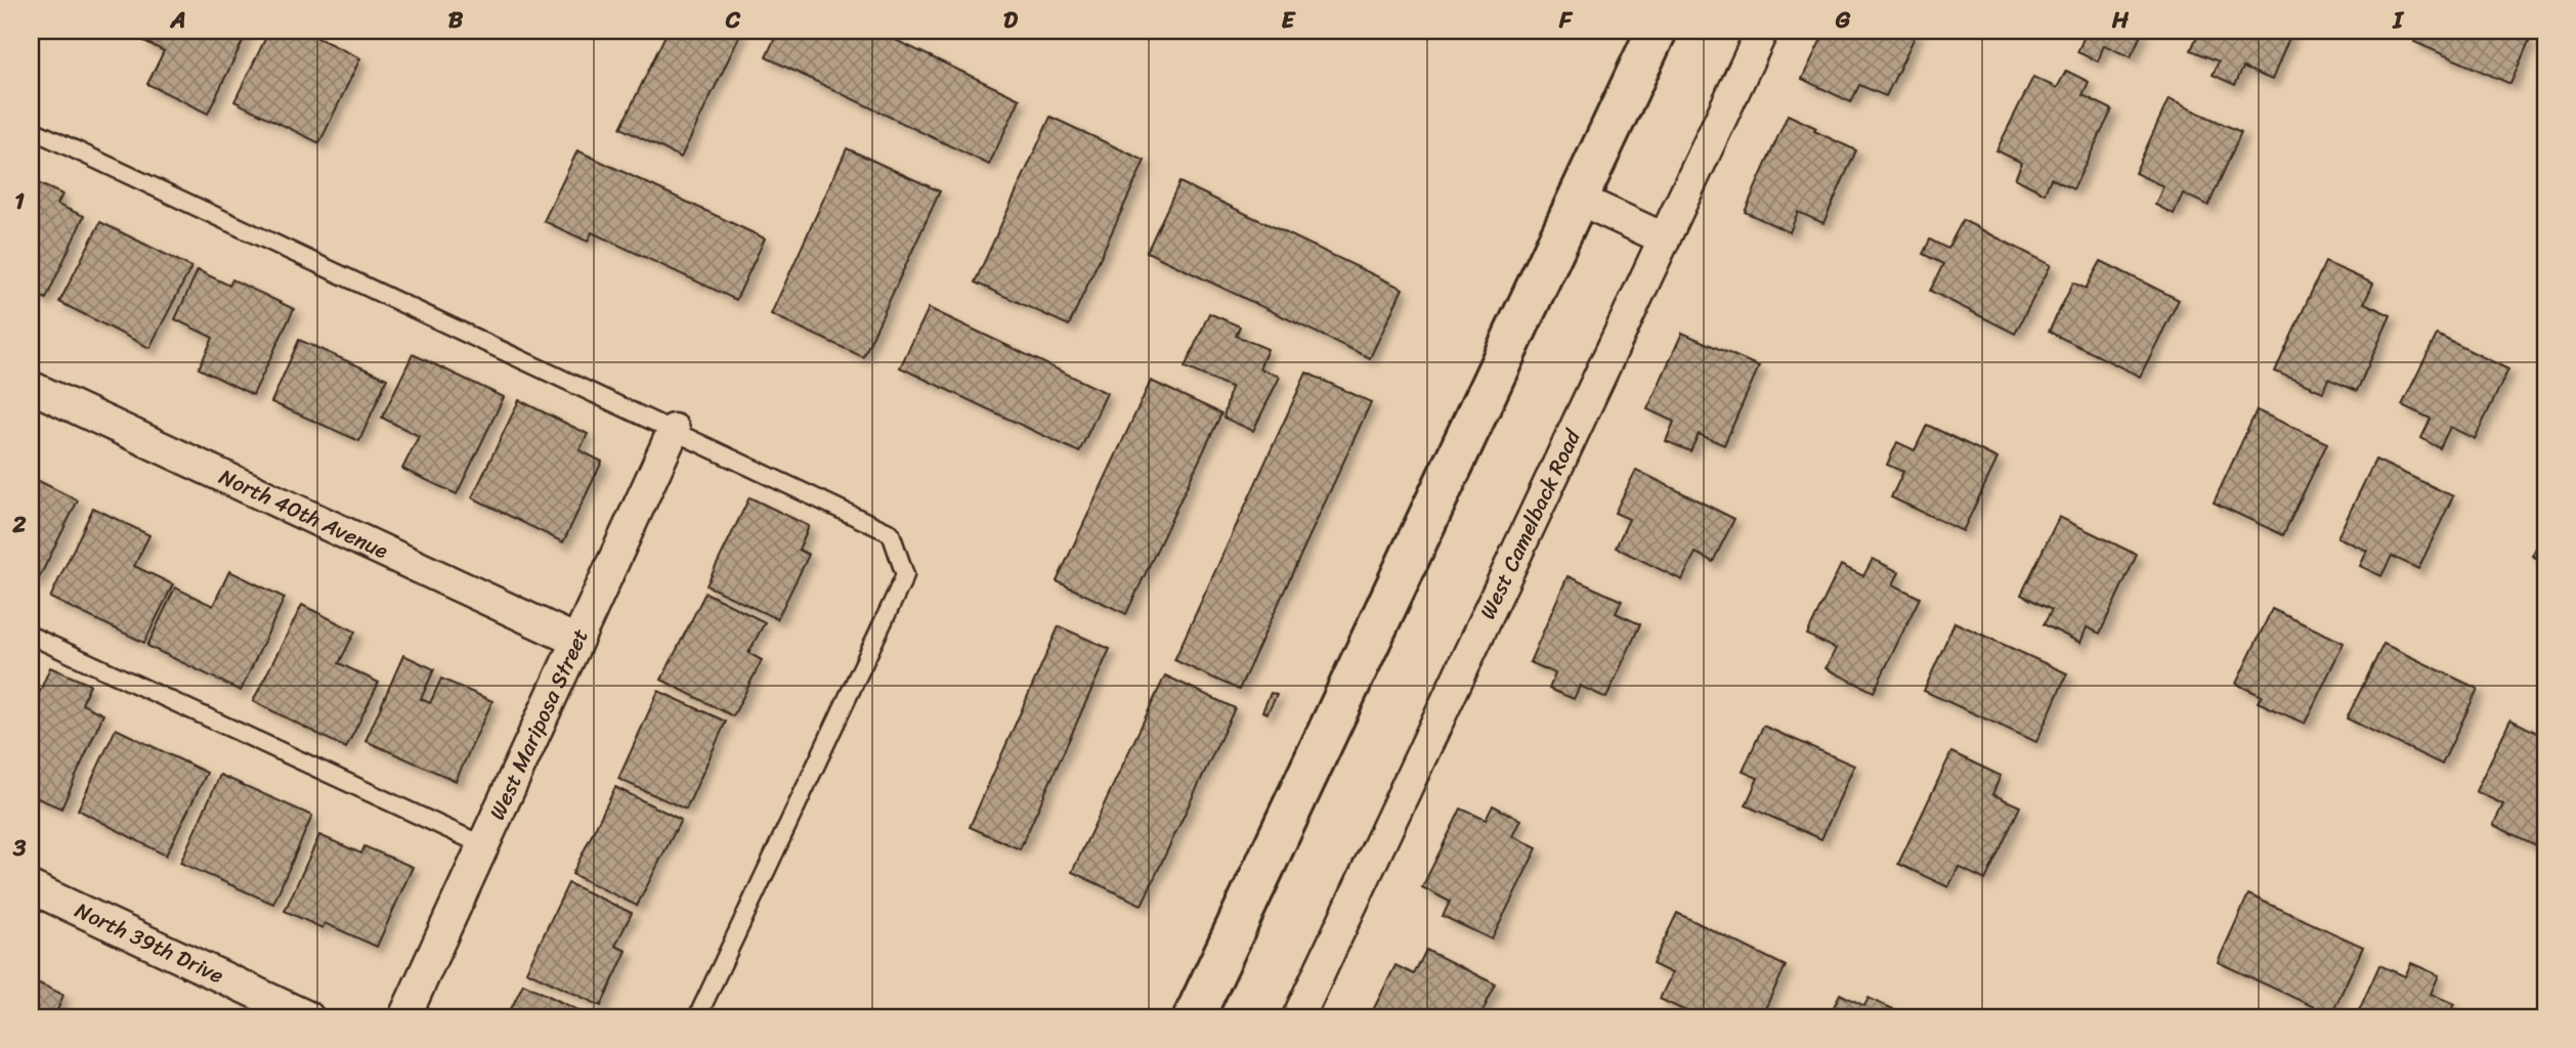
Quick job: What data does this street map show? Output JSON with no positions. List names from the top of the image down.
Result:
{
  "streets": {
    "street": [
      "North 40th Avenue",
      "West Camelback Road",
      "West Mariposa Street",
      "North 39th Drive"
    ]
  },
  "crossings": [
    ["North 40th Avenue", "West Mariposa Street"]
  ],
  "grid": {
    "columns": [
      "A",
      "B",
      "C",
      "D",
      "E",
      "F",
      "G",
      "H",
      "I"
    ],
    "rows": ["1", "2", "3"]
  }
}
